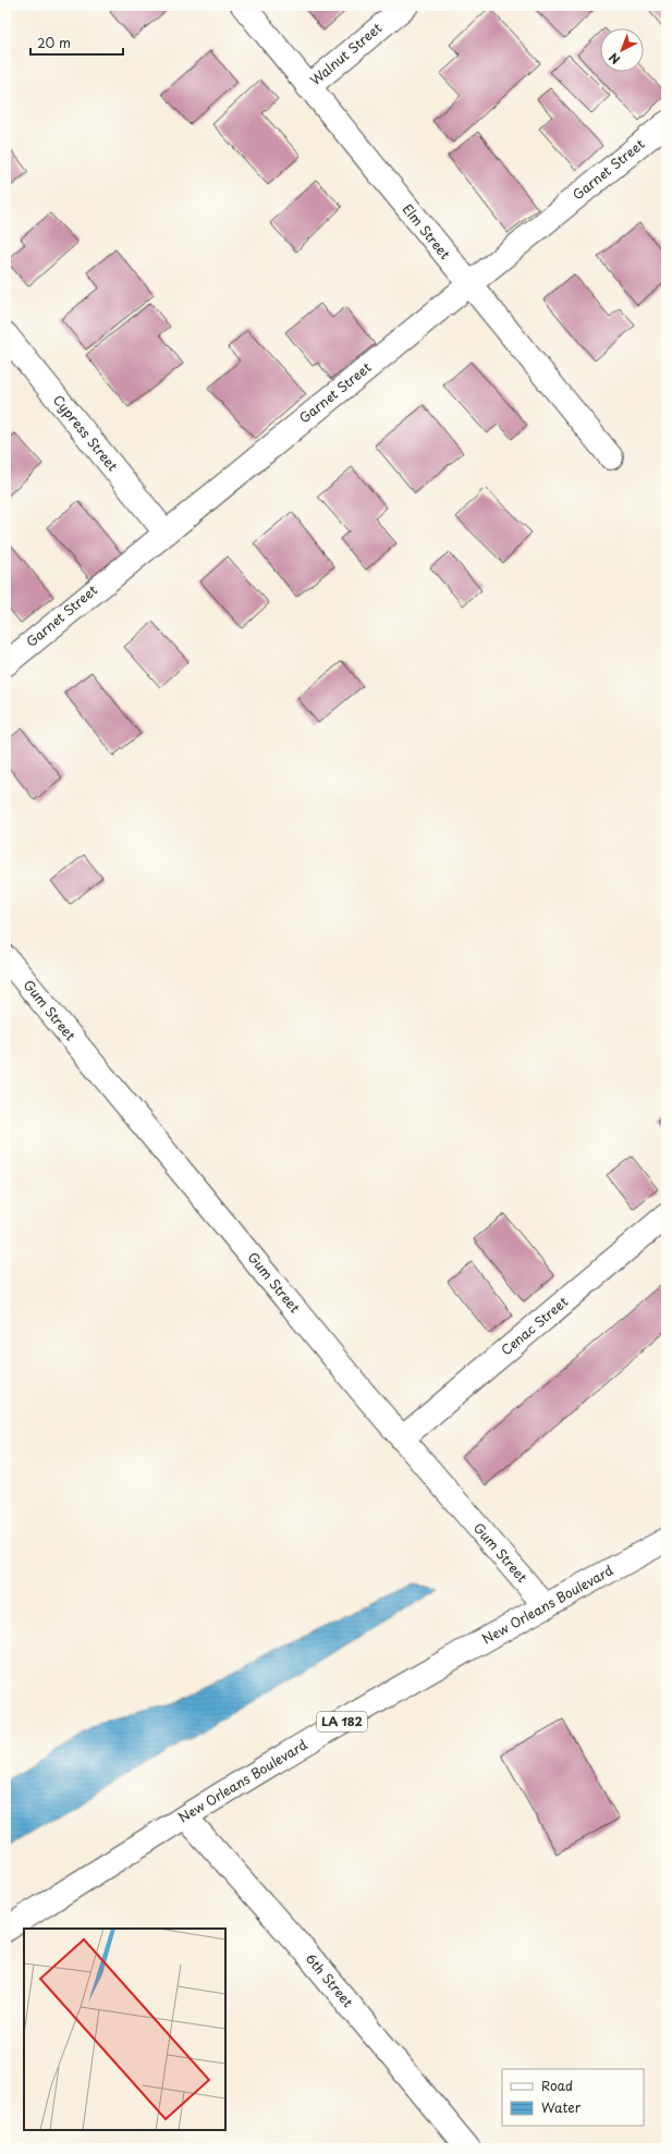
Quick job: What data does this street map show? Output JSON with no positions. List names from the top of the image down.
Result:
{
  "streets": {
    "street": [
      "Walnut Street",
      "Garnet Street",
      "Elm Street",
      "Cypress Street",
      "Gum Street",
      "Cenac Street",
      "New Orleans Boulevard",
      "LA 182",
      "6th Street"
    ]
  },
  "crossings": [
    ["Walnut Street", "Elm Street"],
    ["Garnet Street", "Elm Street"],
    ["Garnet Street", "Cypress Street"],
    ["Gum Street", "Cenac Street"],
    ["Gum Street", "New Orleans Boulevard"],
    ["New Orleans Boulevard", "6th Street"]
  ],
  "legend": ["Road", "Water"],
  "scale_bar": "20 m",
  "north": "bottom left"
}
